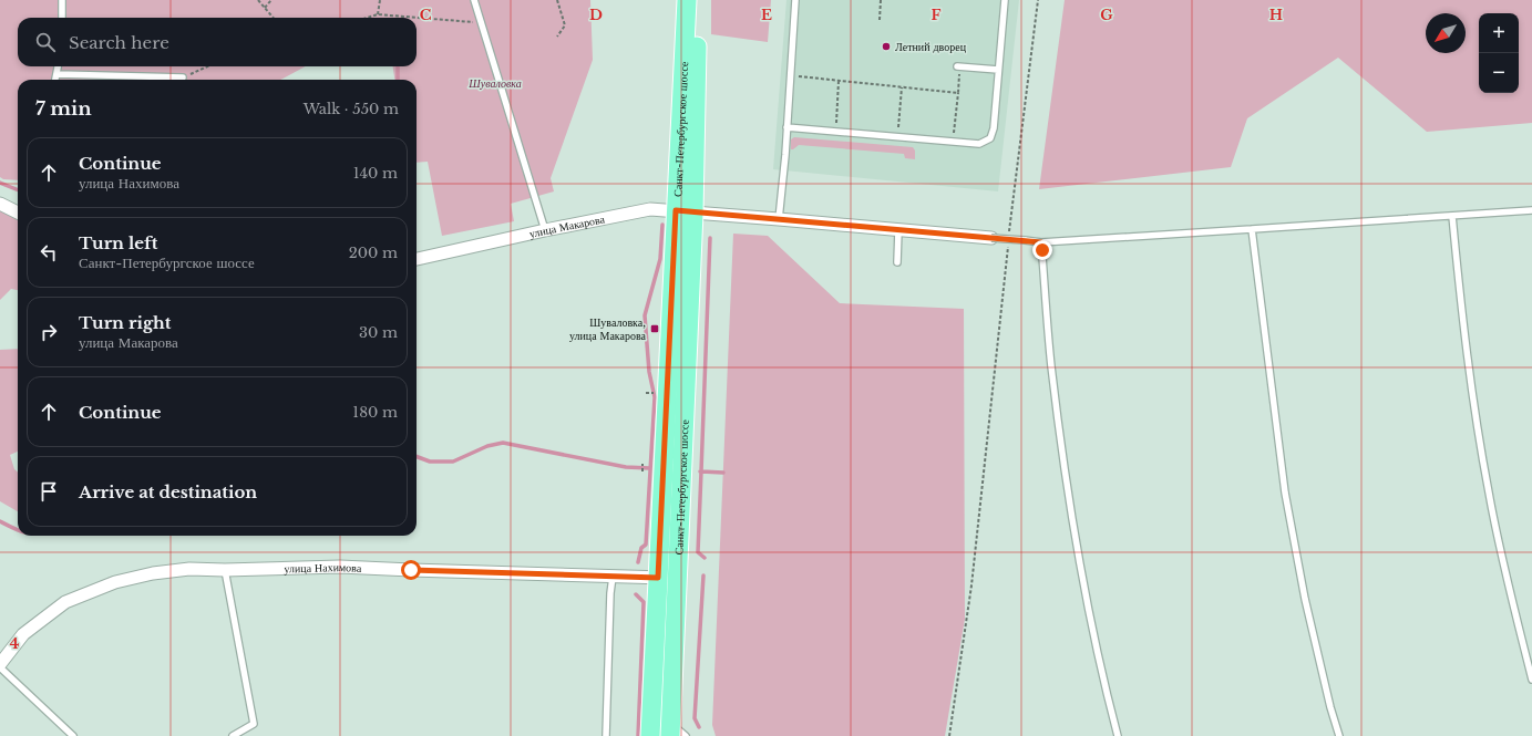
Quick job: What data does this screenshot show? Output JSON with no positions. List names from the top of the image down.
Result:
{
  "streets": {
    "main road": ["Санкт-Петербургское шоссе"],
    "street": ["улица Макарова", "улица Нахимова"]
  },
  "crossings": [
    ["Санкт-Петербургское шоссе", "улица Макарова"],
    ["Санкт-Петербургское шоссе", "улица Нахимова"]
  ],
  "parks": ["Шуваловка"],
  "places": {
    "other": ["Летний дворец"],
    "transit": ["Шуваловка, улица Макарова"]
  },
  "north": "bottom left",
  "page": {
    "map_buttons": ["+", "−"],
    "search": "Search here",
    "heading": ["7 min", "Walk · 550 m"],
    "list": [
      ["Continue", "улица Нахимова", "140 m"],
      ["Turn left", "Санкт-Петербургское шоссе", "200 m"],
      ["Turn right", "улица Макарова", "30 m"],
      ["Continue", "180 m"],
      "Arrive at destination"
    ]
  },
  "grid": {
    "columns": [
      "C",
      "D",
      "E",
      "F",
      "G",
      "H"
    ],
    "rows": ["4"]
  }
}
